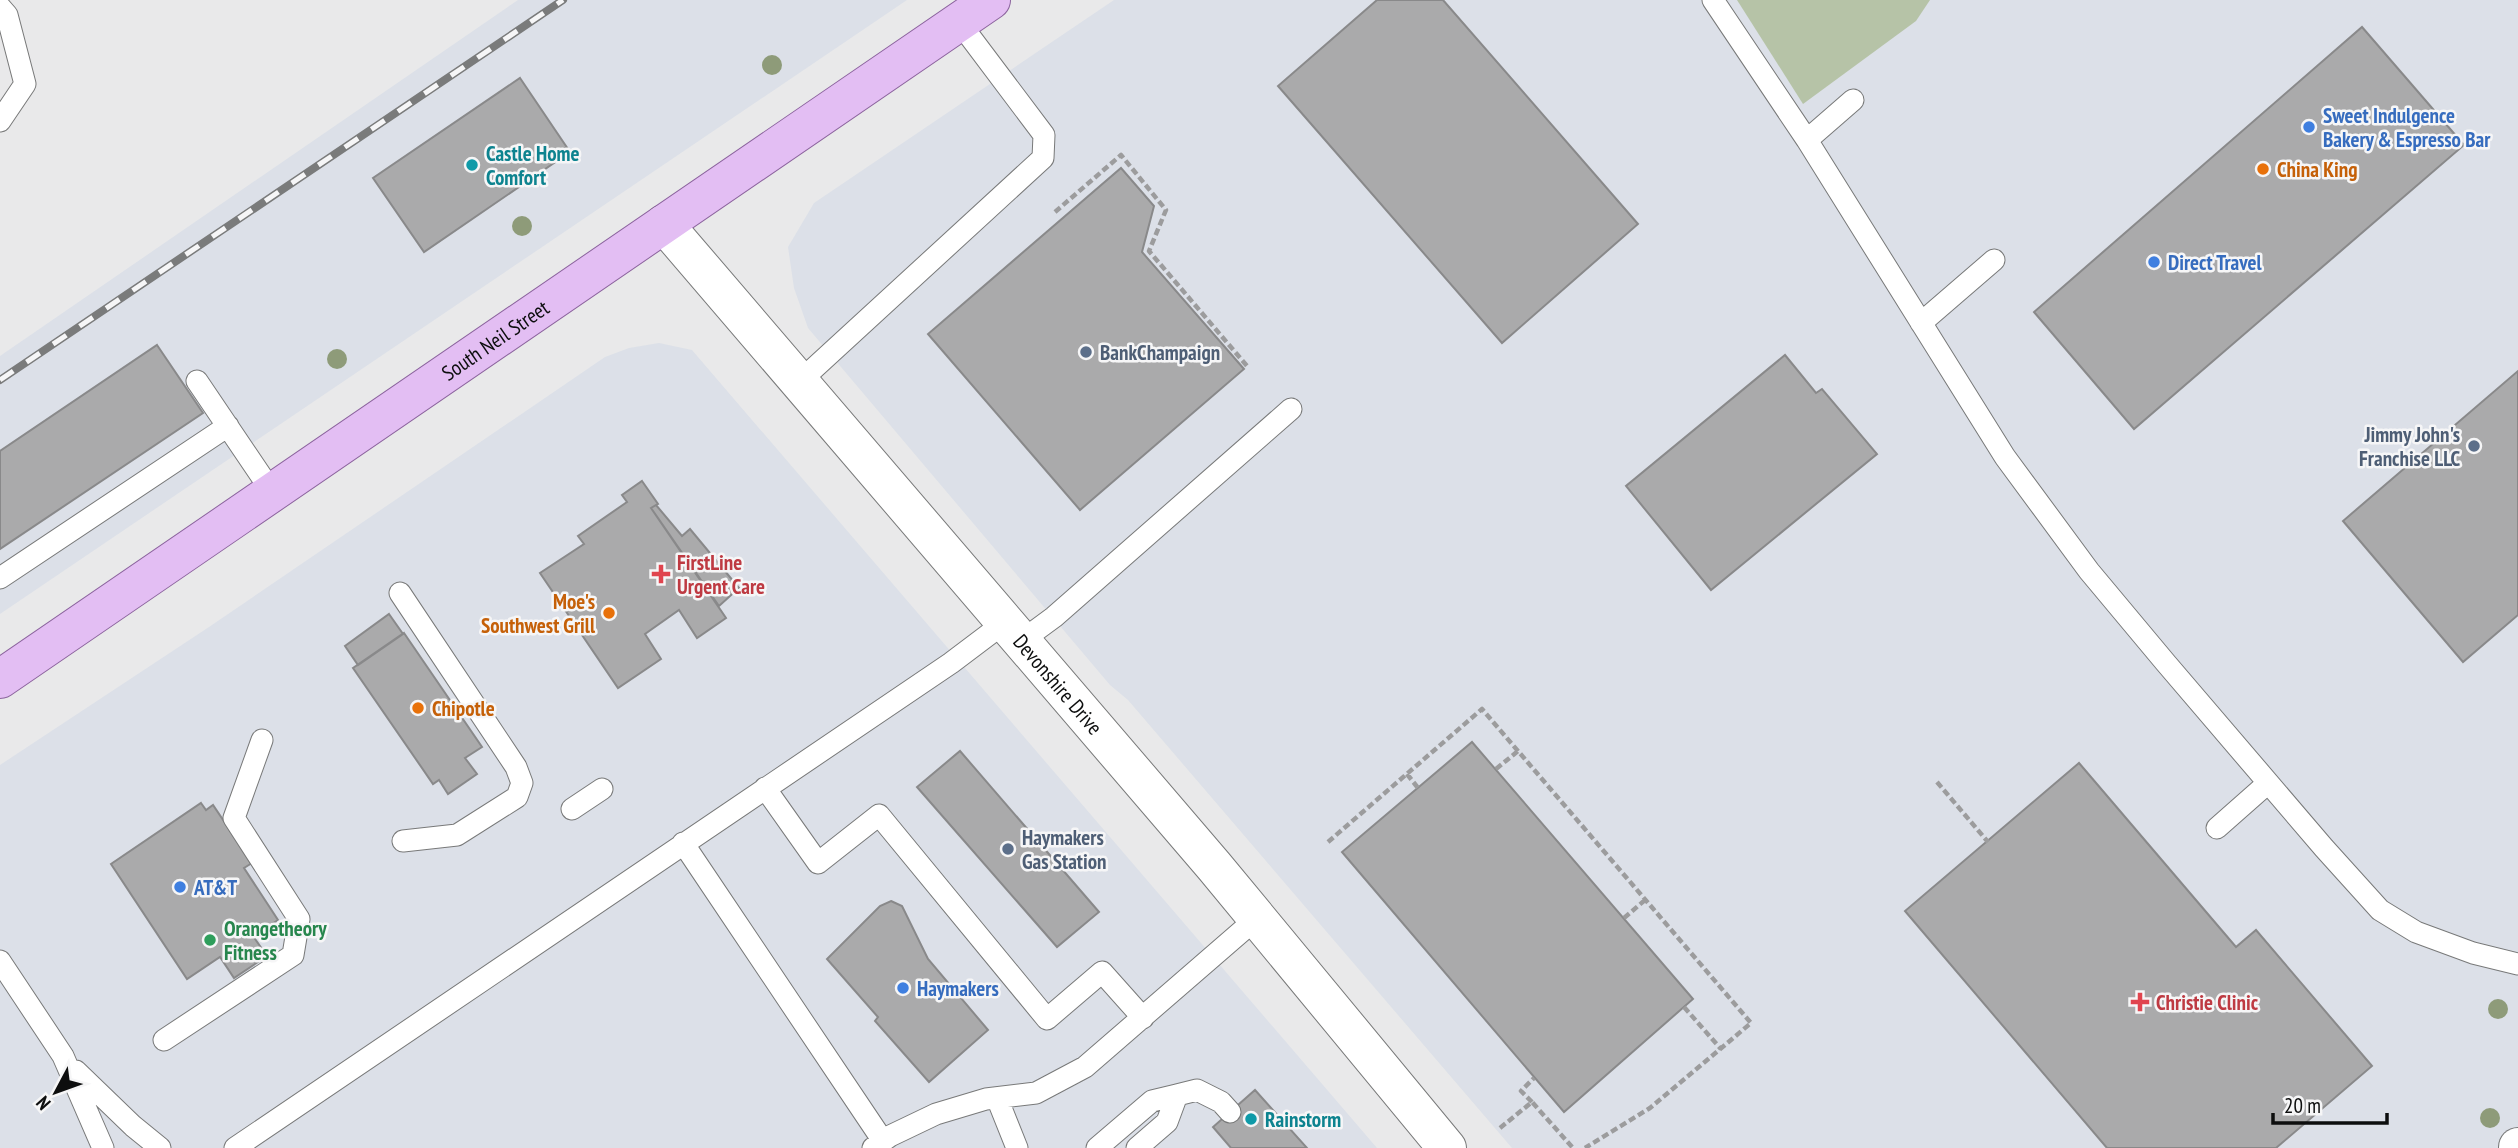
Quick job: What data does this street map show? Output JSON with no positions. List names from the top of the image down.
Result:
{
  "streets": {
    "main road": ["South Neil Street"],
    "street": ["Devonshire Drive"]
  },
  "crossings": [
    ["South Neil Street", "Devonshire Drive"]
  ],
  "places": {
    "other": [
      "Sweet Indulgence Bakery & Espresso Bar",
      "Castle Home Comfort",
      "China King",
      "Direct Travel",
      "BankChampaign",
      "Jimmy John's Franchise LLC",
      "Moe's Southwest Grill",
      "Chipotle",
      "Haymakers Gas Station",
      "AT&T",
      "Orangetheory Fitness",
      "Haymakers",
      "Rainstorm"
    ],
    "health": ["FirstLine Urgent Care", "Christie Clinic"]
  },
  "scale_bar": "20 m",
  "north": "bottom left"
}
